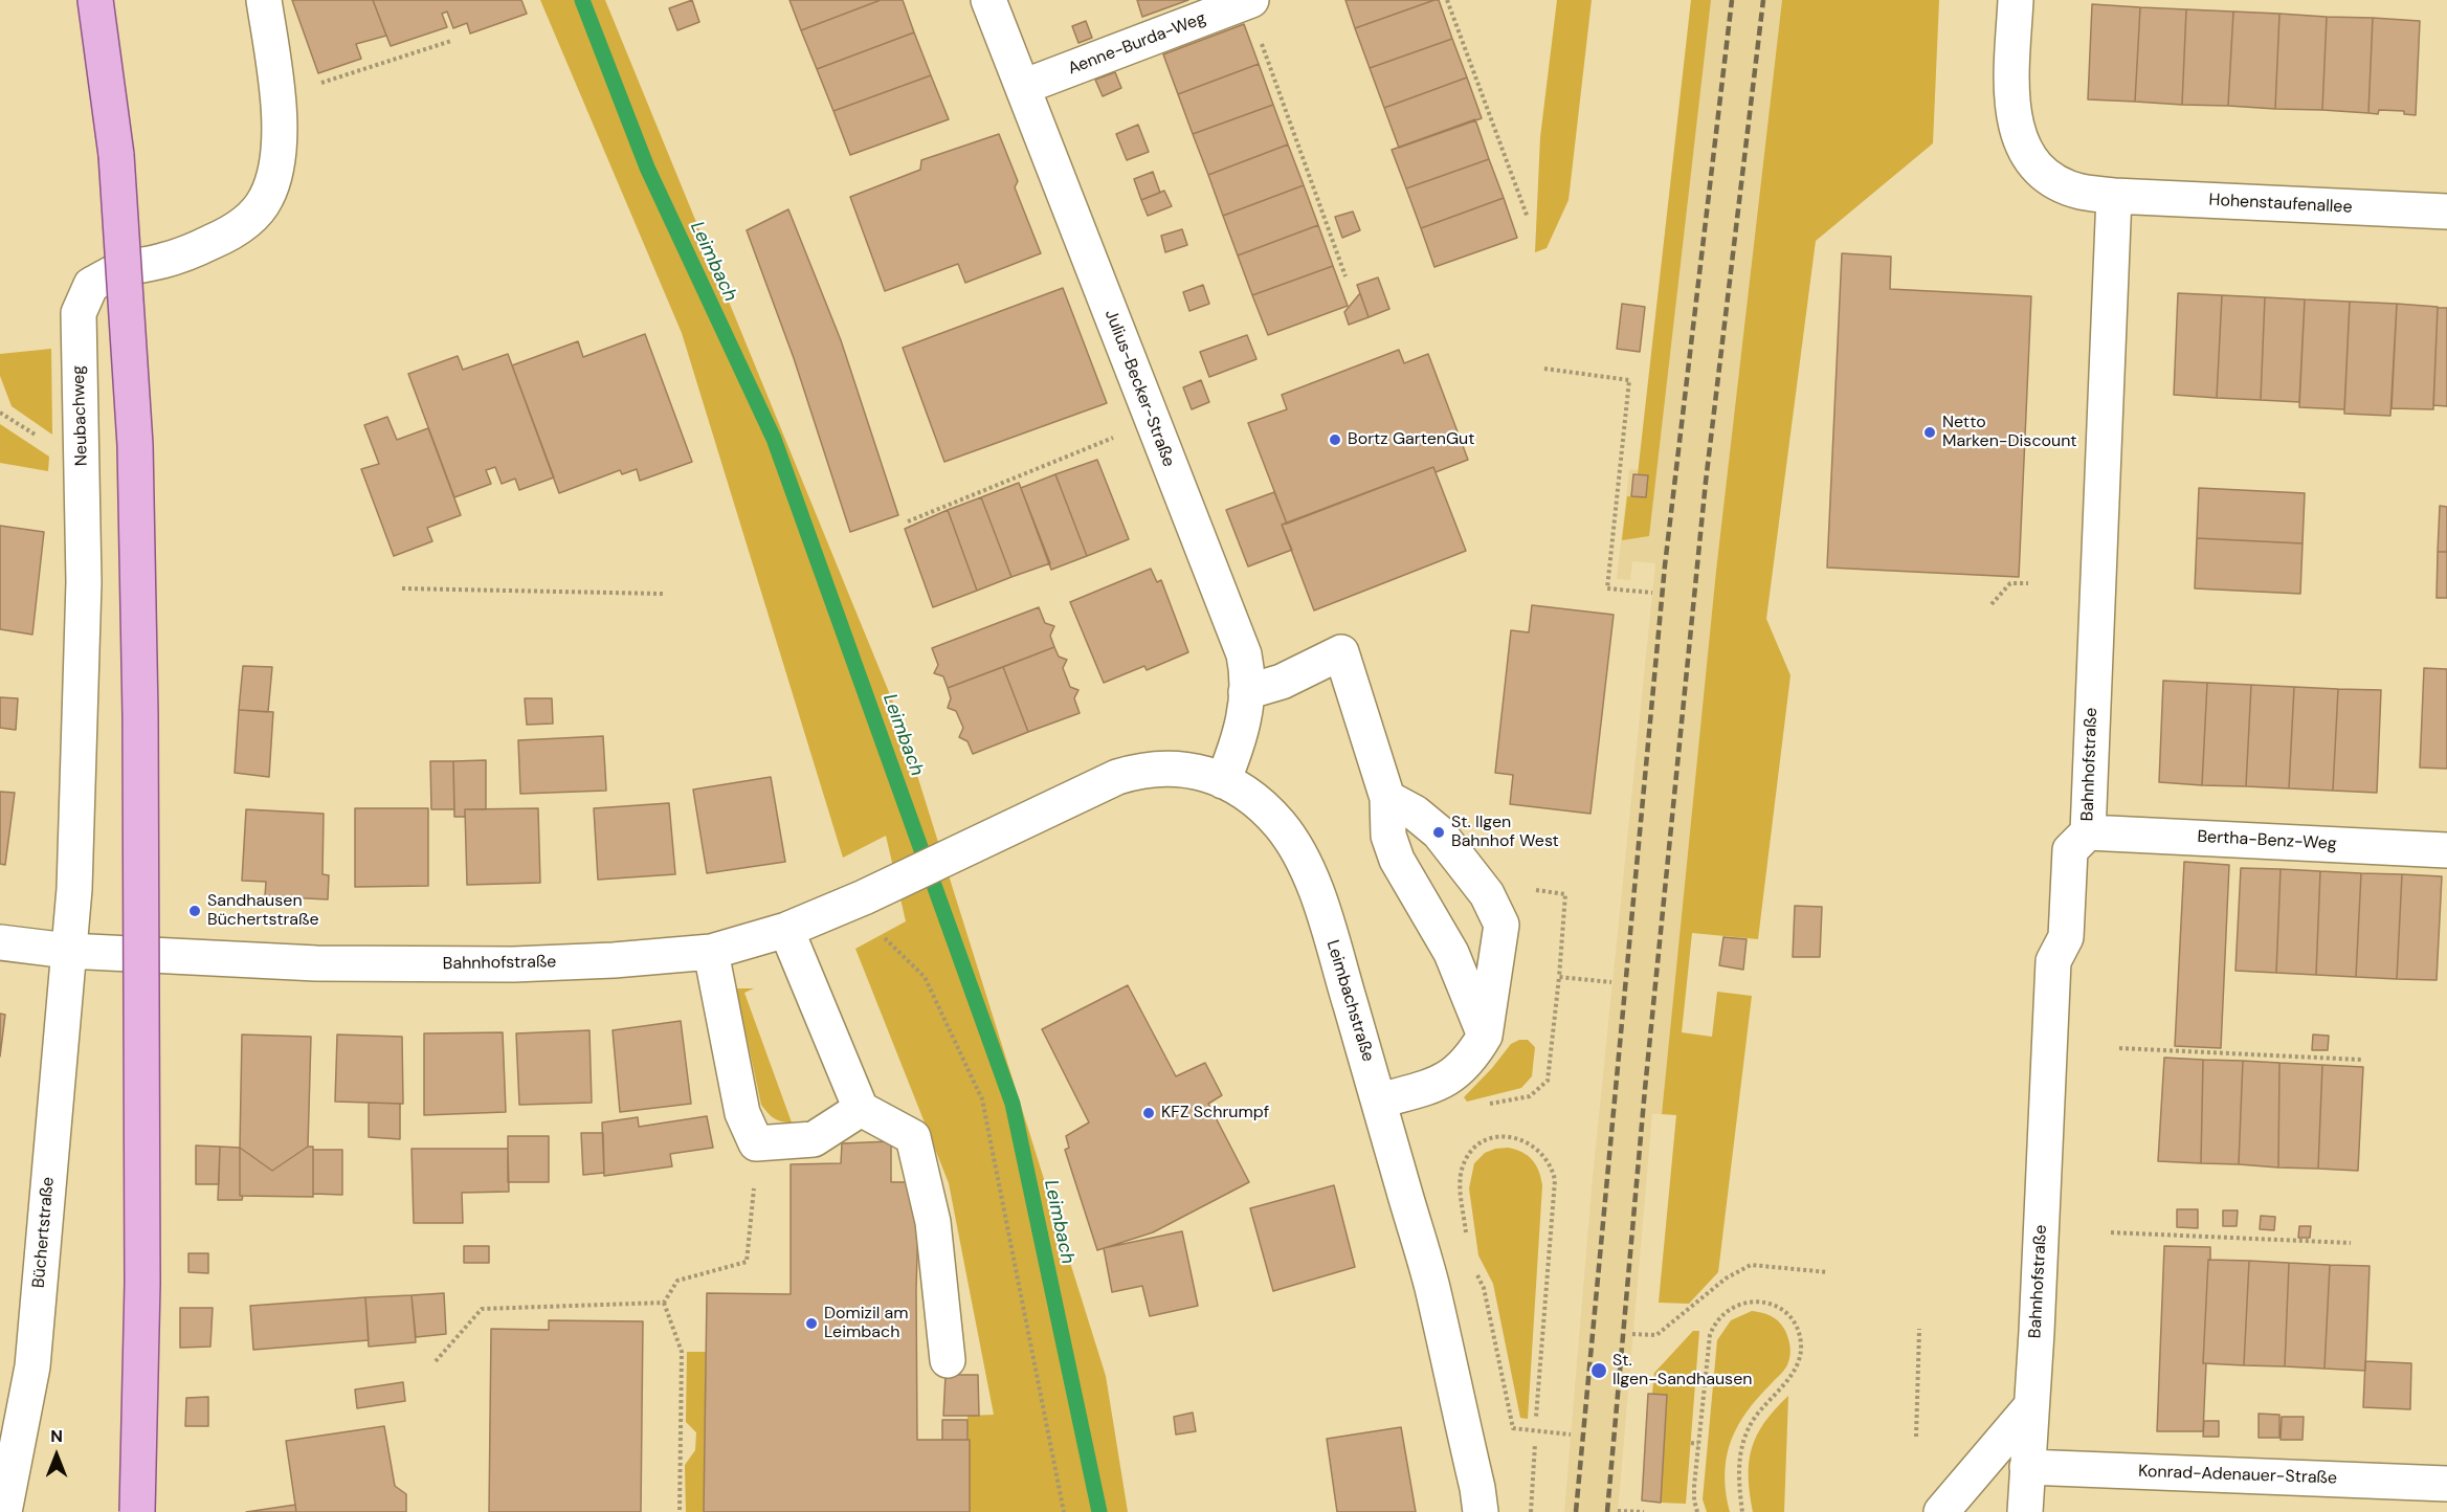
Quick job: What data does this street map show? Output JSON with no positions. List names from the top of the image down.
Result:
{
  "streets": {
    "street": [
      "Aenne-Burda-Weg",
      "Hohenstaufenallee",
      "Julius-Becker-Straße",
      "Neubachweg",
      "Bahnhofstraße",
      "Bertha-Benz-Weg",
      "Leimbachstraße",
      "Büchertstraße",
      "Konrad-Adenauer-Straße"
    ]
  },
  "crossings": [
    ["Aenne-Burda-Weg", "Julius-Becker-Straße"],
    ["Hohenstaufenallee", "Bahnhofstraße"],
    ["Julius-Becker-Straße", "Leimbachstraße"],
    ["Neubachweg", "Bahnhofstraße"],
    ["Neubachweg", "Büchertstraße"],
    ["Bahnhofstraße", "Bertha-Benz-Weg"],
    ["Bahnhofstraße", "Leimbachstraße"],
    ["Bahnhofstraße", "Büchertstraße"],
    ["Bahnhofstraße", "Konrad-Adenauer-Straße"]
  ],
  "water": ["Leimbach"],
  "places": [
    "Netto Marken-Discount",
    "Bortz GartenGut",
    "St. Ilgen Bahnhof West",
    "Sandhausen Büchertstraße",
    "KFZ Schrumpf",
    "Domizil am Leimbach",
    "St. Ilgen-Sandhausen"
  ],
  "north": "top"
}
